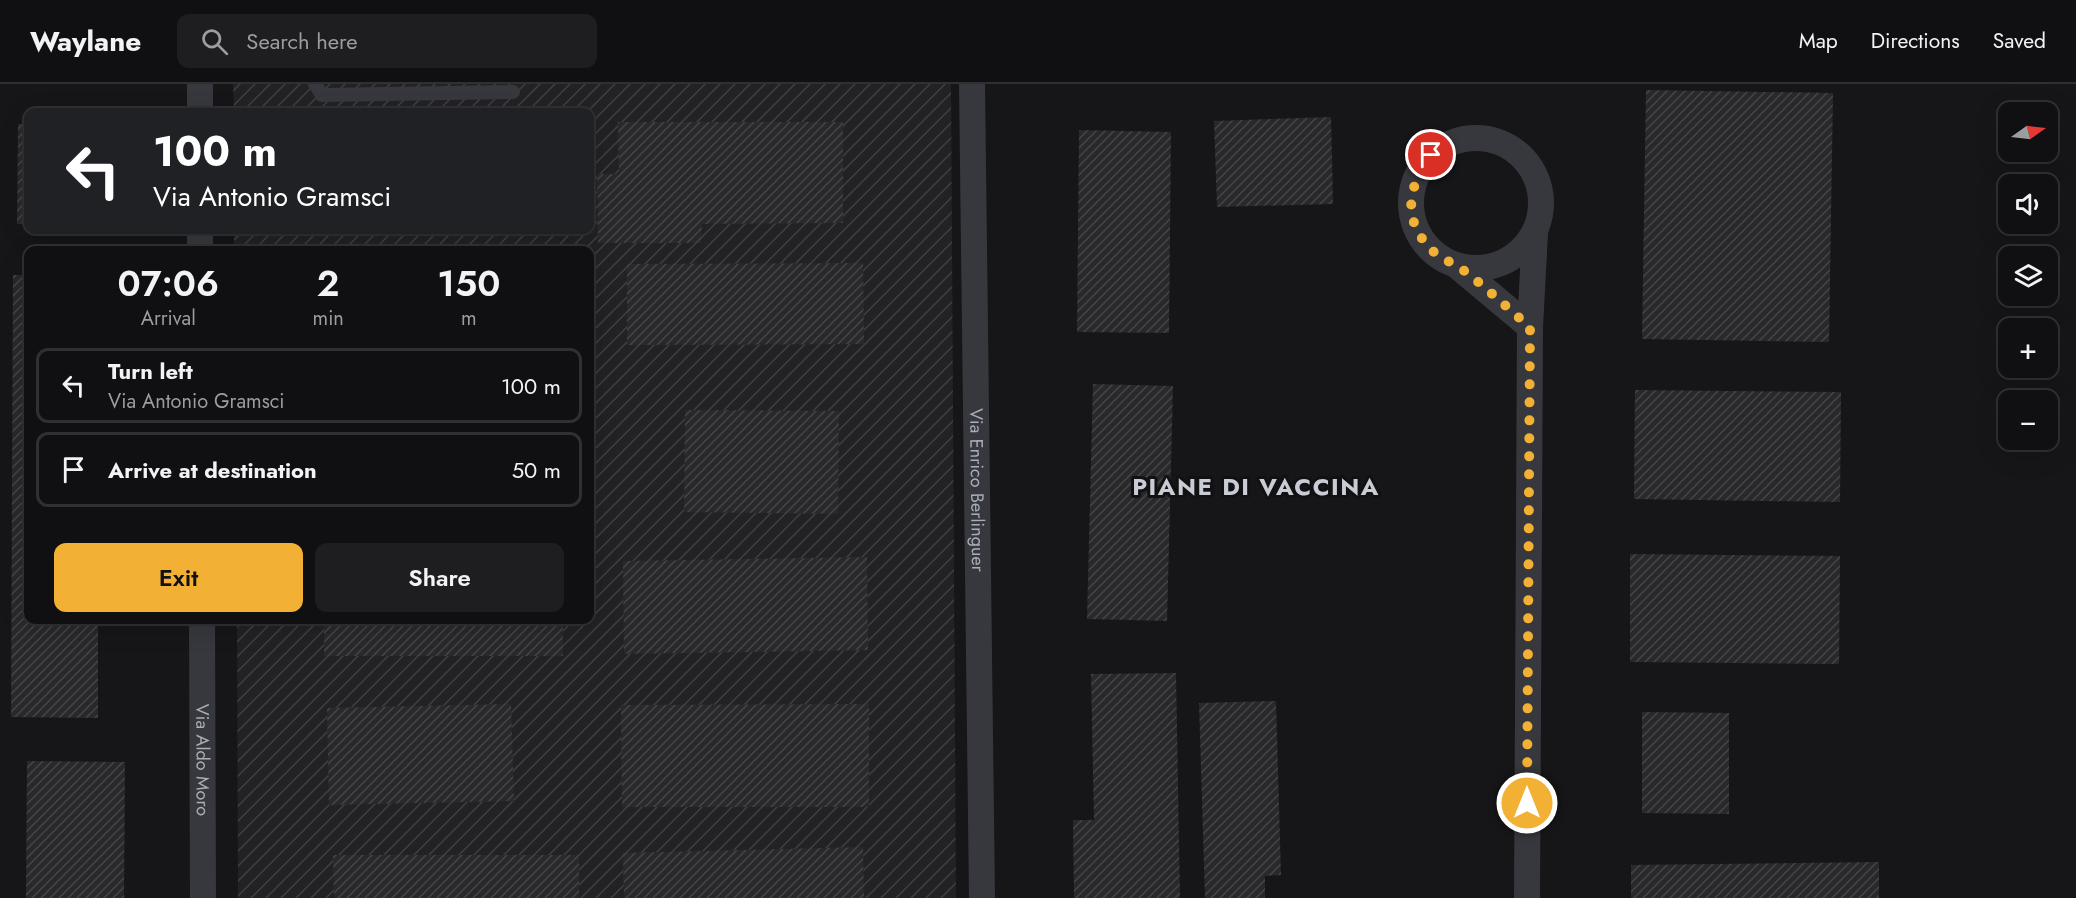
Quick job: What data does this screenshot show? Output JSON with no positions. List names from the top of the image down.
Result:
{
  "streets": {
    "street": ["Via Enrico Berlinguer", "Via Aldo Moro"]
  },
  "districts": ["PIANE DI VACCINA"],
  "north": "right",
  "page": {
    "header": "Waylane",
    "search": "Search here",
    "nav": ["Map", "Directions", "Saved"],
    "map_buttons": ["+", "−"],
    "turn": ["100 m", "Via Antonio Gramsci"],
    "eta": [
      "07:06",
      "Arrival",
      "2",
      "min",
      "150",
      "m"
    ],
    "list": [
      {
        "name": "Turn left",
        "note": "Via Antonio Gramsci",
        "value": "100 m"
      },
      {
        "name": "Arrive at destination",
        "value": "50 m"
      }
    ],
    "buttons": ["Exit", "Share"]
  }
}
